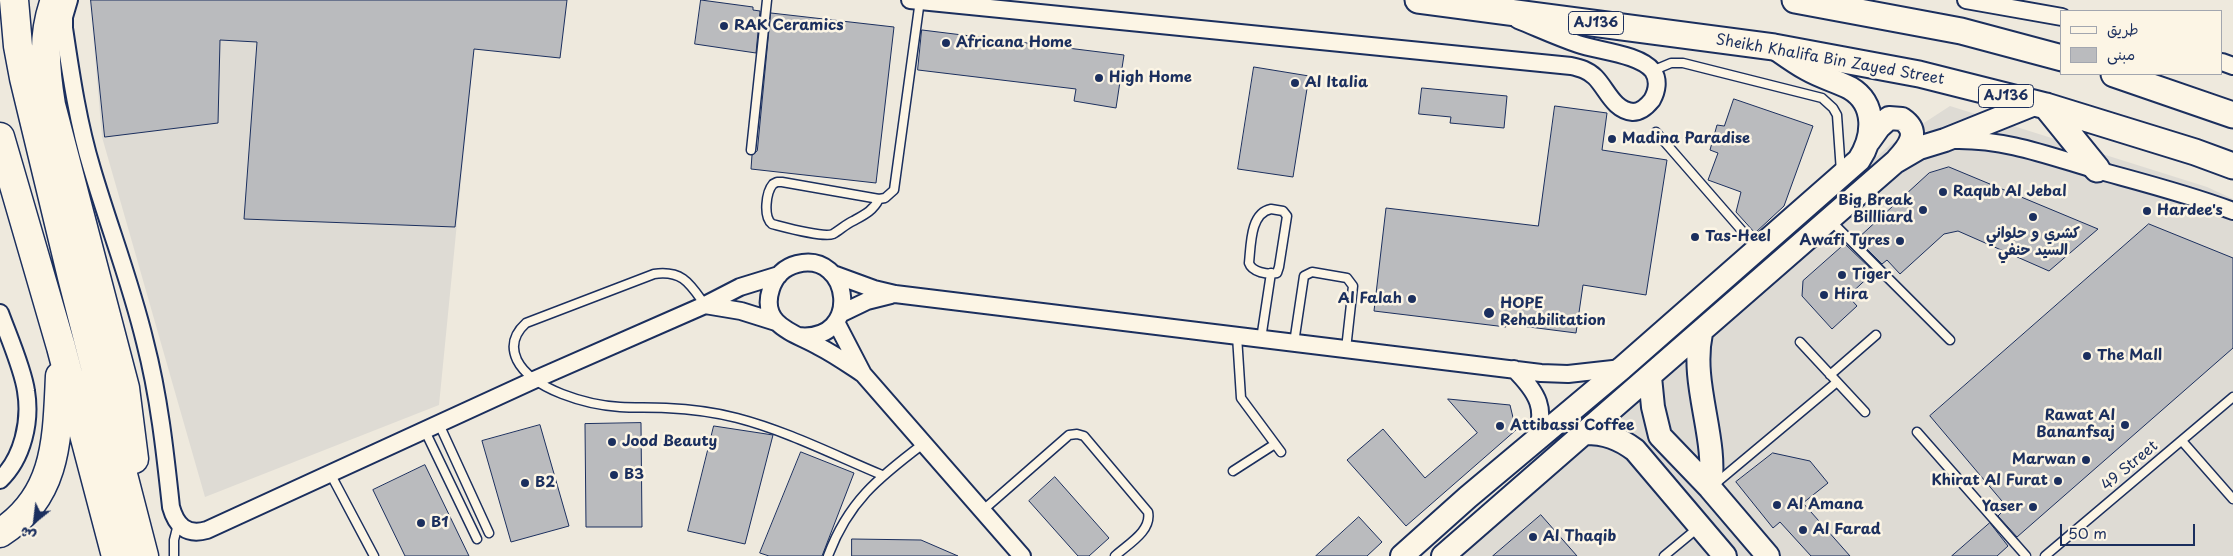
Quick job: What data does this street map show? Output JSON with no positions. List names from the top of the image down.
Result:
{
  "streets": {
    "main road": ["AJ136", "Sheikh Khalifa Bin Zayed Street"],
    "lane": ["49 Street"]
  },
  "places": [
    "RAK Ceramics",
    "Africana Home",
    "High Home",
    "Al Italia",
    "Madina Paradise",
    "Raqub Al Jebal",
    "Big Break Billliard",
    "Hardee's",
    "كشري و حلواني السيد حنفي",
    "Tas-Heel",
    "Awafi Tyres",
    "Tiger",
    "Hira",
    "Al Falah",
    "HOPE Rehabilitation",
    "The Mall",
    "Rawat Al Bananfsaj",
    "Attibassi Coffee",
    "Jood Beauty",
    "Marwan",
    "B3",
    "Khirat Al Furat",
    "B2",
    "Al Amana",
    "Yaser",
    "B1",
    "Al Farad",
    "Al Thaqib"
  ],
  "legend": ["طريق", "مبنى"],
  "scale_bar": "50 m",
  "north": "bottom left"
}
